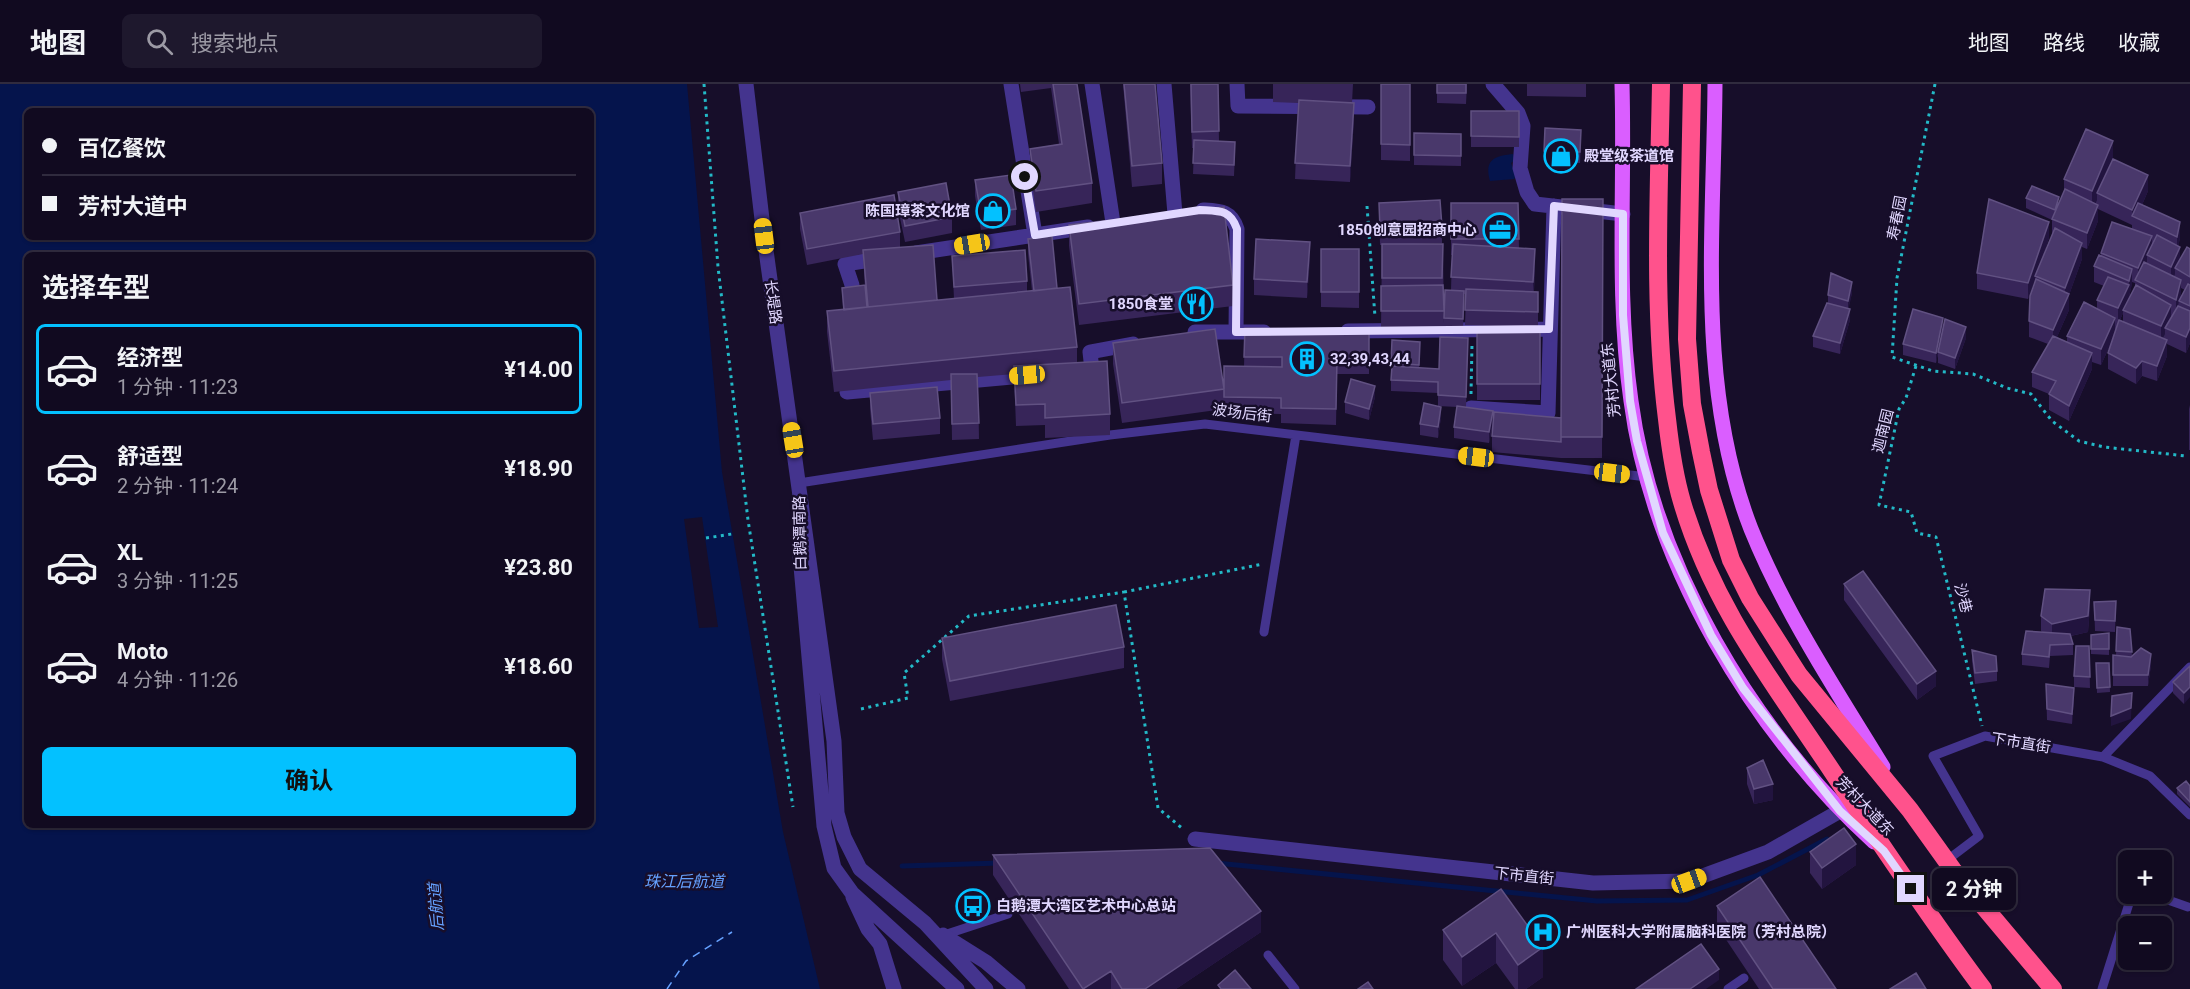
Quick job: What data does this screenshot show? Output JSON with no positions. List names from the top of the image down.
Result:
{
  "streets": {
    "highway": ["芳村大道东"],
    "street": ["长堤路", "白鹅潭南路", "下市直街"],
    "lane": ["波场后街"],
    "path": ["寿春园", "迦南园", "沙巷"]
  },
  "crossings": [
    ["寿春园", "迦南园"],
    ["长堤路", "波场后街"],
    ["长堤路", "白鹅潭南路"],
    ["芳村大道东", "波场后街"],
    ["芳村大道东", "下市直街"],
    ["波场后街", "白鹅潭南路"],
    ["迦南园", "沙巷"],
    ["沙巷", "下市直街"]
  ],
  "water": ["珠江后航道", "后航道"],
  "places": {
    "shop": ["殿堂级茶道馆", "陈国璋茶文化馆"],
    "office": ["1850创意园招商中心"],
    "restaurant": ["1850食堂"],
    "building": ["32,39,43,44"],
    "bus stop": ["白鹅潭大湾区艺术中心总站"],
    "hospital": ["广州医科大学附属脑科医院（芳村总院）"]
  },
  "page": {
    "header": "地图",
    "search": "搜索地点",
    "nav": ["地图", "路线", "收藏"],
    "banner": ["百亿餐饮", "芳村大道中"],
    "heading": "选择车型",
    "list": [
      {
        "name": "经济型",
        "note": "1 分钟 · 11:23",
        "value": "¥14.00"
      },
      {
        "name": "舒适型",
        "note": "2 分钟 · 11:24",
        "value": "¥18.90"
      },
      {
        "name": "XL",
        "note": "3 分钟 · 11:25",
        "value": "¥23.80"
      },
      {
        "name": "Moto",
        "note": "4 分钟 · 11:26",
        "value": "¥18.60"
      }
    ],
    "buttons": "确认",
    "map_buttons": ["+", "−"],
    "bubble": "2 分钟"
  }
}
